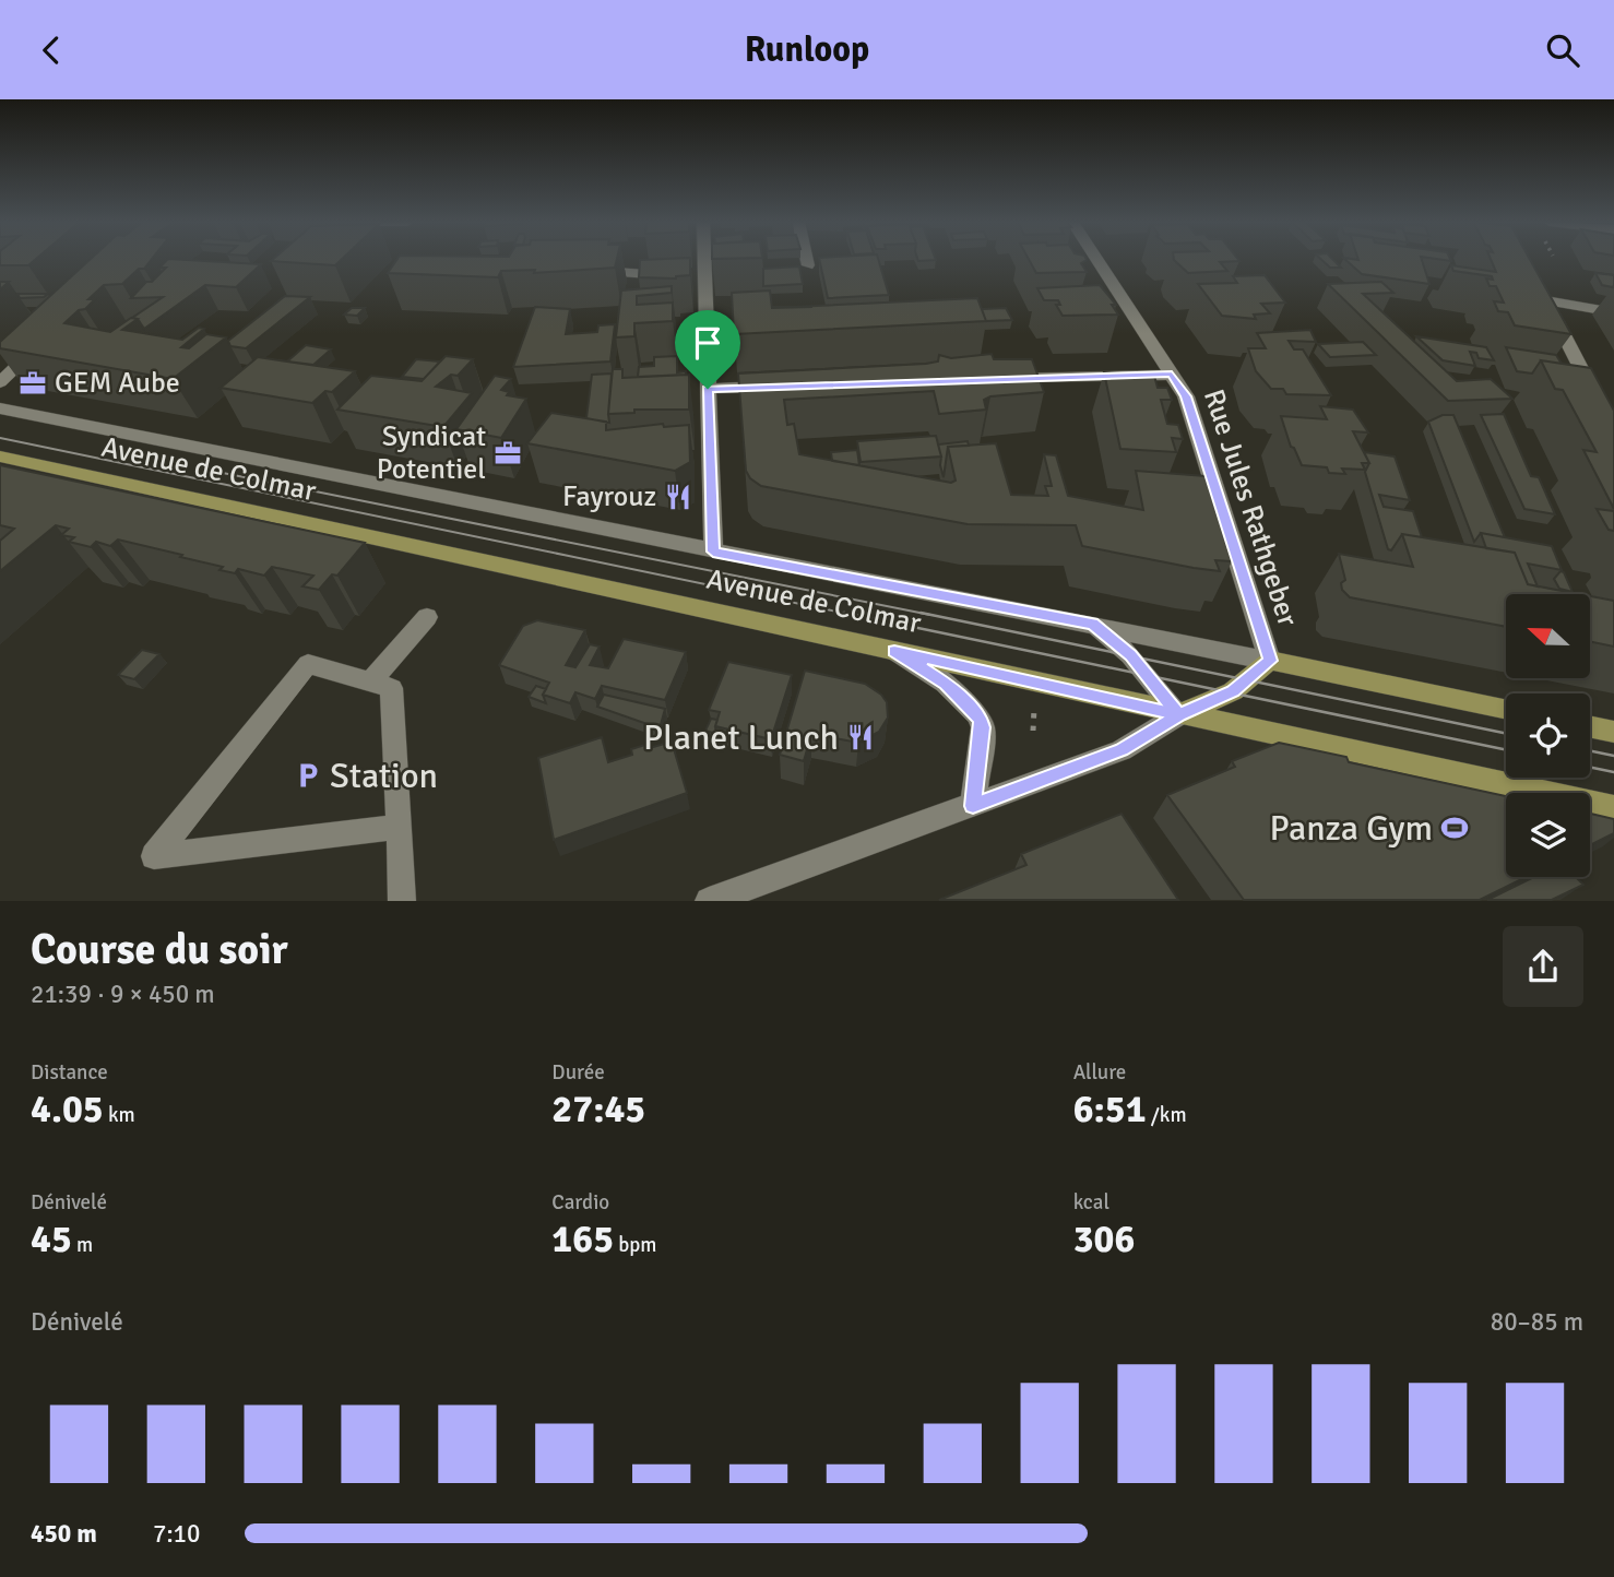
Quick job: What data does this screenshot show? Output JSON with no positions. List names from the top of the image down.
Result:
{
  "streets": {
    "main road": ["Avenue de Colmar"],
    "street": ["Rue Jules Rathgeber"]
  },
  "crossings": [
    ["Avenue de Colmar", "Rue Jules Rathgeber"]
  ],
  "places": {
    "office": ["GEM Aube", "Syndicat Potentiel"],
    "restaurant": ["Fayrouz", "Planet Lunch"],
    "parking": ["Station"],
    "sports": ["Panza Gym"]
  },
  "north": "left",
  "page": {
    "header": "Runloop",
    "heading": ["Course du soir", "21:39 · 9 × 450 m"],
    "stats": [
      ["Distance", "4.05 km"],
      ["Durée", "27:45"],
      ["Allure", "6:51 /km"],
      ["Dénivelé", "45 m"],
      ["Cardio", "165 bpm"],
      ["kcal", "306"]
    ],
    "chart": ["Dénivelé", "80–85 m"],
    "list": [
      {
        "name": "450 m",
        "note": "7:10"
      }
    ]
  }
}
